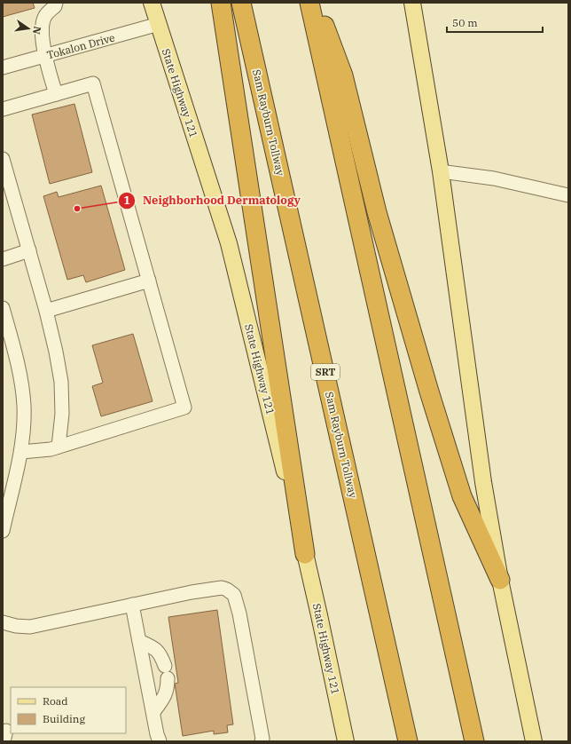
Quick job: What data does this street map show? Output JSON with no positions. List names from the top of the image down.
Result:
{
  "streets": {
    "highway": ["Sam Rayburn Tollway", "SRT"],
    "main road": ["State Highway 121"],
    "street": ["Tokalon Drive"]
  },
  "crossings": [
    ["Tokalon Drive", "State Highway 121"]
  ],
  "places": ["Neighborhood Dermatology"],
  "legend": ["Road", "Building"],
  "scale_bar": "50 m",
  "north": "right"
}
